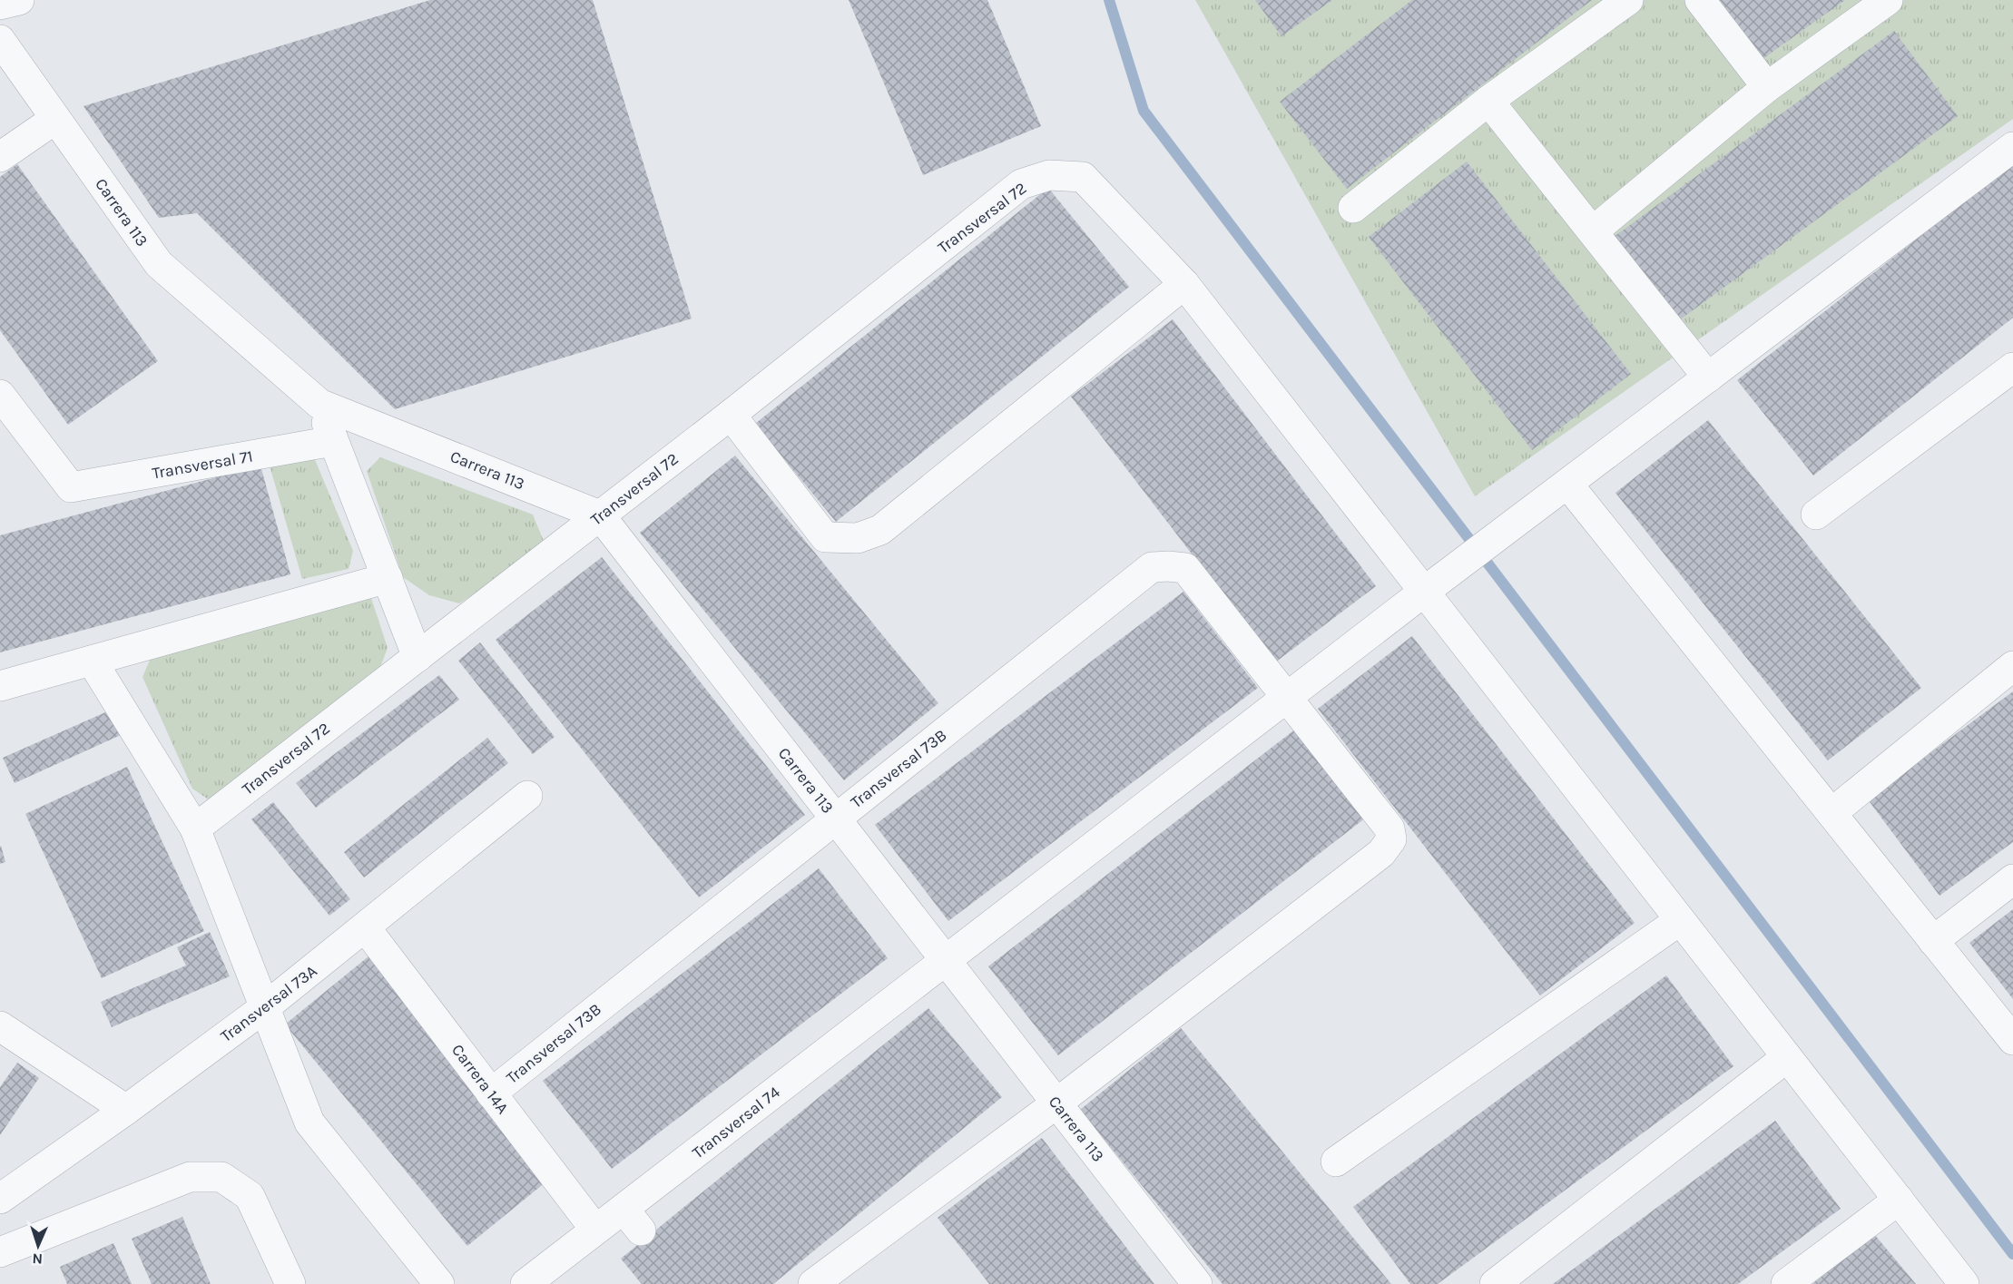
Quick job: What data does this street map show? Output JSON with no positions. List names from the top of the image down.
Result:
{
  "streets": {
    "street": [
      "Carrera 113",
      "Transversal 72",
      "Transversal 71",
      "Transversal 73B",
      "Transversal 73A",
      "Carrera 14A",
      "Transversal 74"
    ]
  },
  "crossings": [
    ["Carrera 113", "Transversal 72"],
    ["Carrera 113", "Transversal 71"],
    ["Carrera 113", "Transversal 73B"],
    ["Carrera 113", "Transversal 74"],
    ["Transversal 73B", "Carrera 14A"],
    ["Transversal 73B", "Transversal 74"],
    ["Transversal 73A", "Carrera 14A"],
    ["Carrera 14A", "Transversal 74"]
  ],
  "north": "bottom"
}
